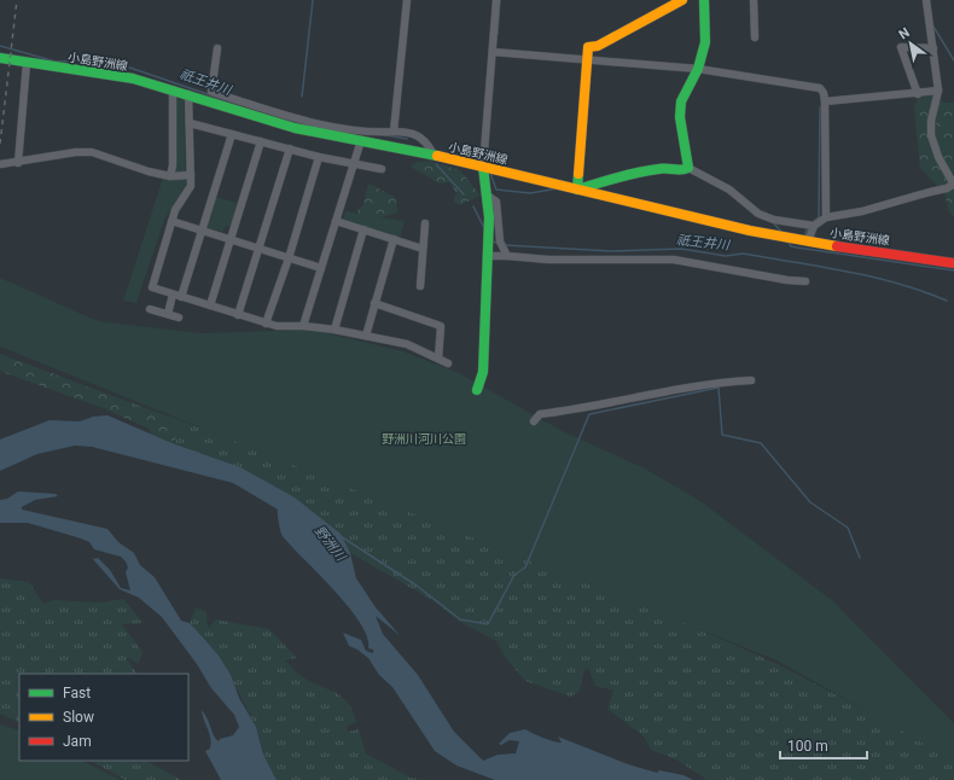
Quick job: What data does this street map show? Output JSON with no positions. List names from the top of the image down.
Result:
{
  "streets": {
    "main road": ["小島野洲線"]
  },
  "water": ["祇王井川", "野洲川"],
  "parks": ["野洲川河川公園"],
  "legend": ["Fast", "Slow", "Jam"],
  "scale_bar": "100 m",
  "north": "top left"
}
